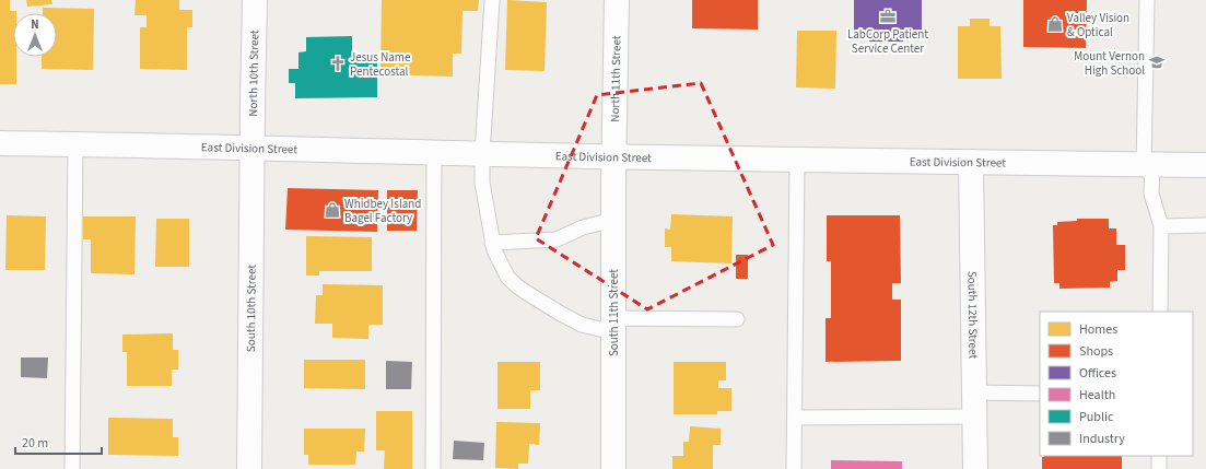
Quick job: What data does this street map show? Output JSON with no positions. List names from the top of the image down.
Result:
{
  "streets": {
    "street": [
      "North 10th Street",
      "North 11th Street",
      "East Division Street",
      "South 10th Street",
      "South 11th Street",
      "South 12th Street"
    ]
  },
  "crossings": [
    ["North 10th Street", "East Division Street"],
    ["North 10th Street", "South 10th Street"],
    ["North 11th Street", "East Division Street"],
    ["North 11th Street", "South 11th Street"],
    ["East Division Street", "South 10th Street"],
    ["East Division Street", "South 11th Street"],
    ["East Division Street", "South 12th Street"]
  ],
  "places": {
    "office": ["LabCorp Patient Service Center"],
    "shop": ["Valley Vision & Optical", "Whidbey Island Bagel Factory"],
    "school or university": ["Mount Vernon High School"],
    "church": ["Jesus Name Pentecostal"]
  },
  "legend": [
    "Homes",
    "Shops",
    "Offices",
    "Health",
    "Public",
    "Industry"
  ],
  "scale_bar": "20 m",
  "north": "top"
}
